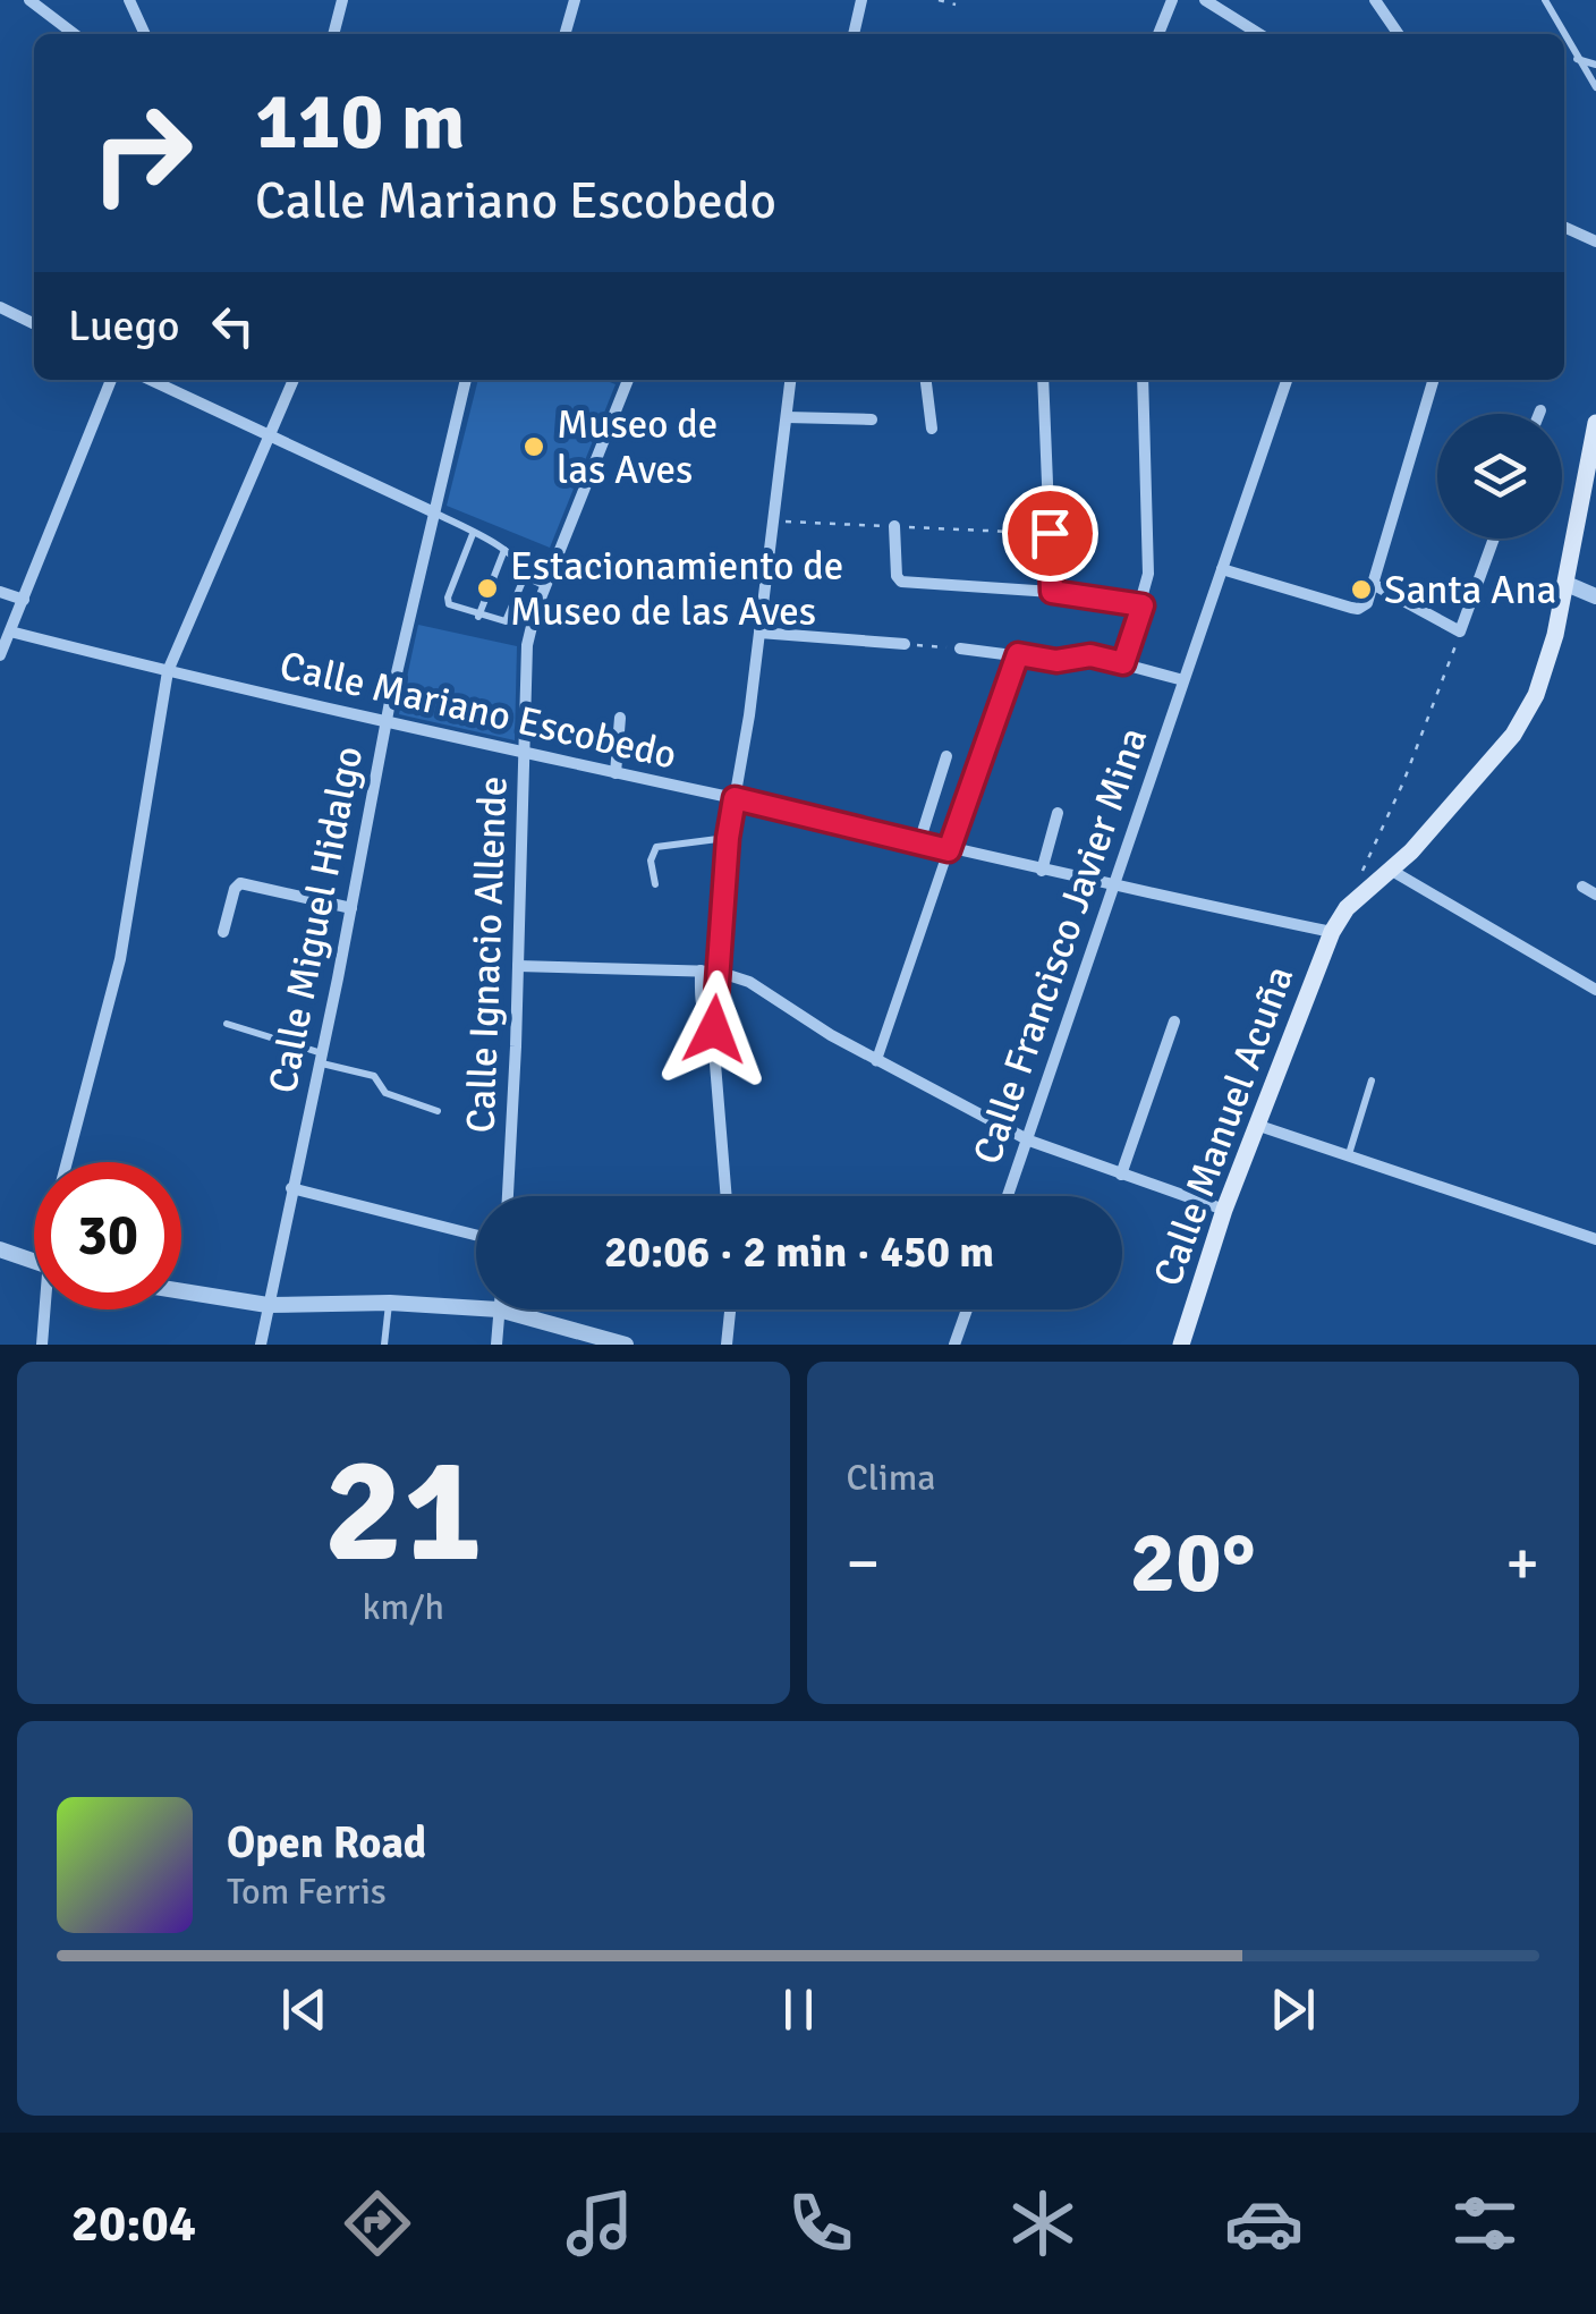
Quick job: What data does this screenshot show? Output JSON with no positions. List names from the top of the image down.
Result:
{
  "streets": {
    "main road": ["Calle Manuel Acuña"],
    "street": [
      "Calle Mariano Escobedo",
      "Calle Miguel Hidalgo",
      "Calle Francisco Javier Mina",
      "Calle Ignacio Allende"
    ]
  },
  "crossings": [
    ["Calle Mariano Escobedo", "Calle Miguel Hidalgo"],
    ["Calle Mariano Escobedo", "Calle Francisco Javier Mina"],
    ["Calle Mariano Escobedo", "Calle Ignacio Allende"],
    ["Calle Mariano Escobedo", "Calle Manuel Acuña"]
  ],
  "places": ["Museo de las Aves", "Estacionamiento de Museo de las Aves", "Santa Ana"],
  "page": {
    "turn": ["110 m", "Calle Mariano Escobedo"],
    "then": "Luego",
    "limit": "30",
    "trip": "20:06 · 2 min · 450 m",
    "tile": [
      ["21", "km/h"],
      "Clima"
    ],
    "heat": ["−", "20°", "+"],
    "song": ["Open Road", "Tom Ferris"],
    "tabs": "20:04"
  }
}
